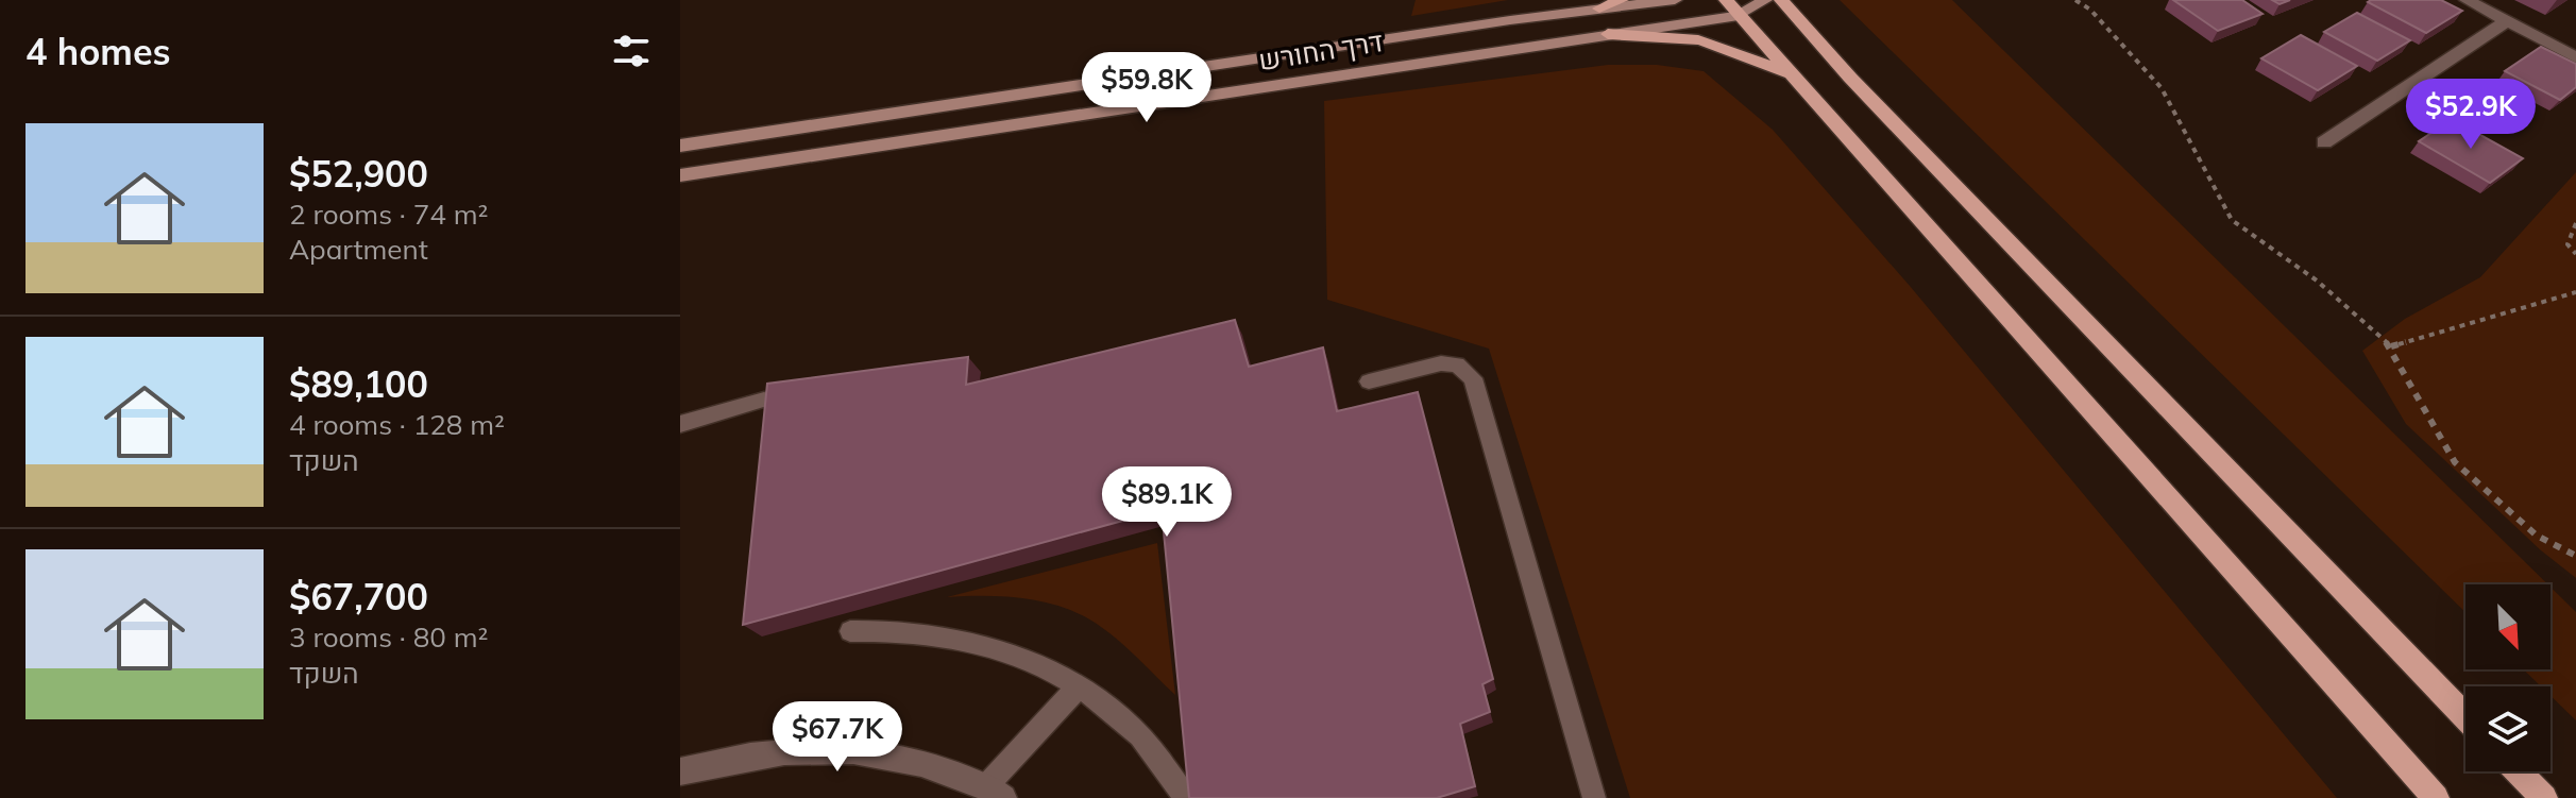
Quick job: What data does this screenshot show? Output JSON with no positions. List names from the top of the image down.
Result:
{
  "streets": {
    "street": ["דרך החורש"]
  },
  "north": "bottom right",
  "page": {
    "heading": "4 homes",
    "price": [
      "$59.8K",
      "$52.9K",
      "$89.1K",
      "$67.7K"
    ],
    "list": [
      {
        "name": "$52,900",
        "note": "2 rooms · 74 m² · Apartment"
      },
      {
        "name": "$89,100",
        "note": "4 rooms · 128 m² · השקד"
      },
      {
        "name": "$67,700",
        "note": "3 rooms · 80 m² · השקד"
      }
    ]
  }
}
